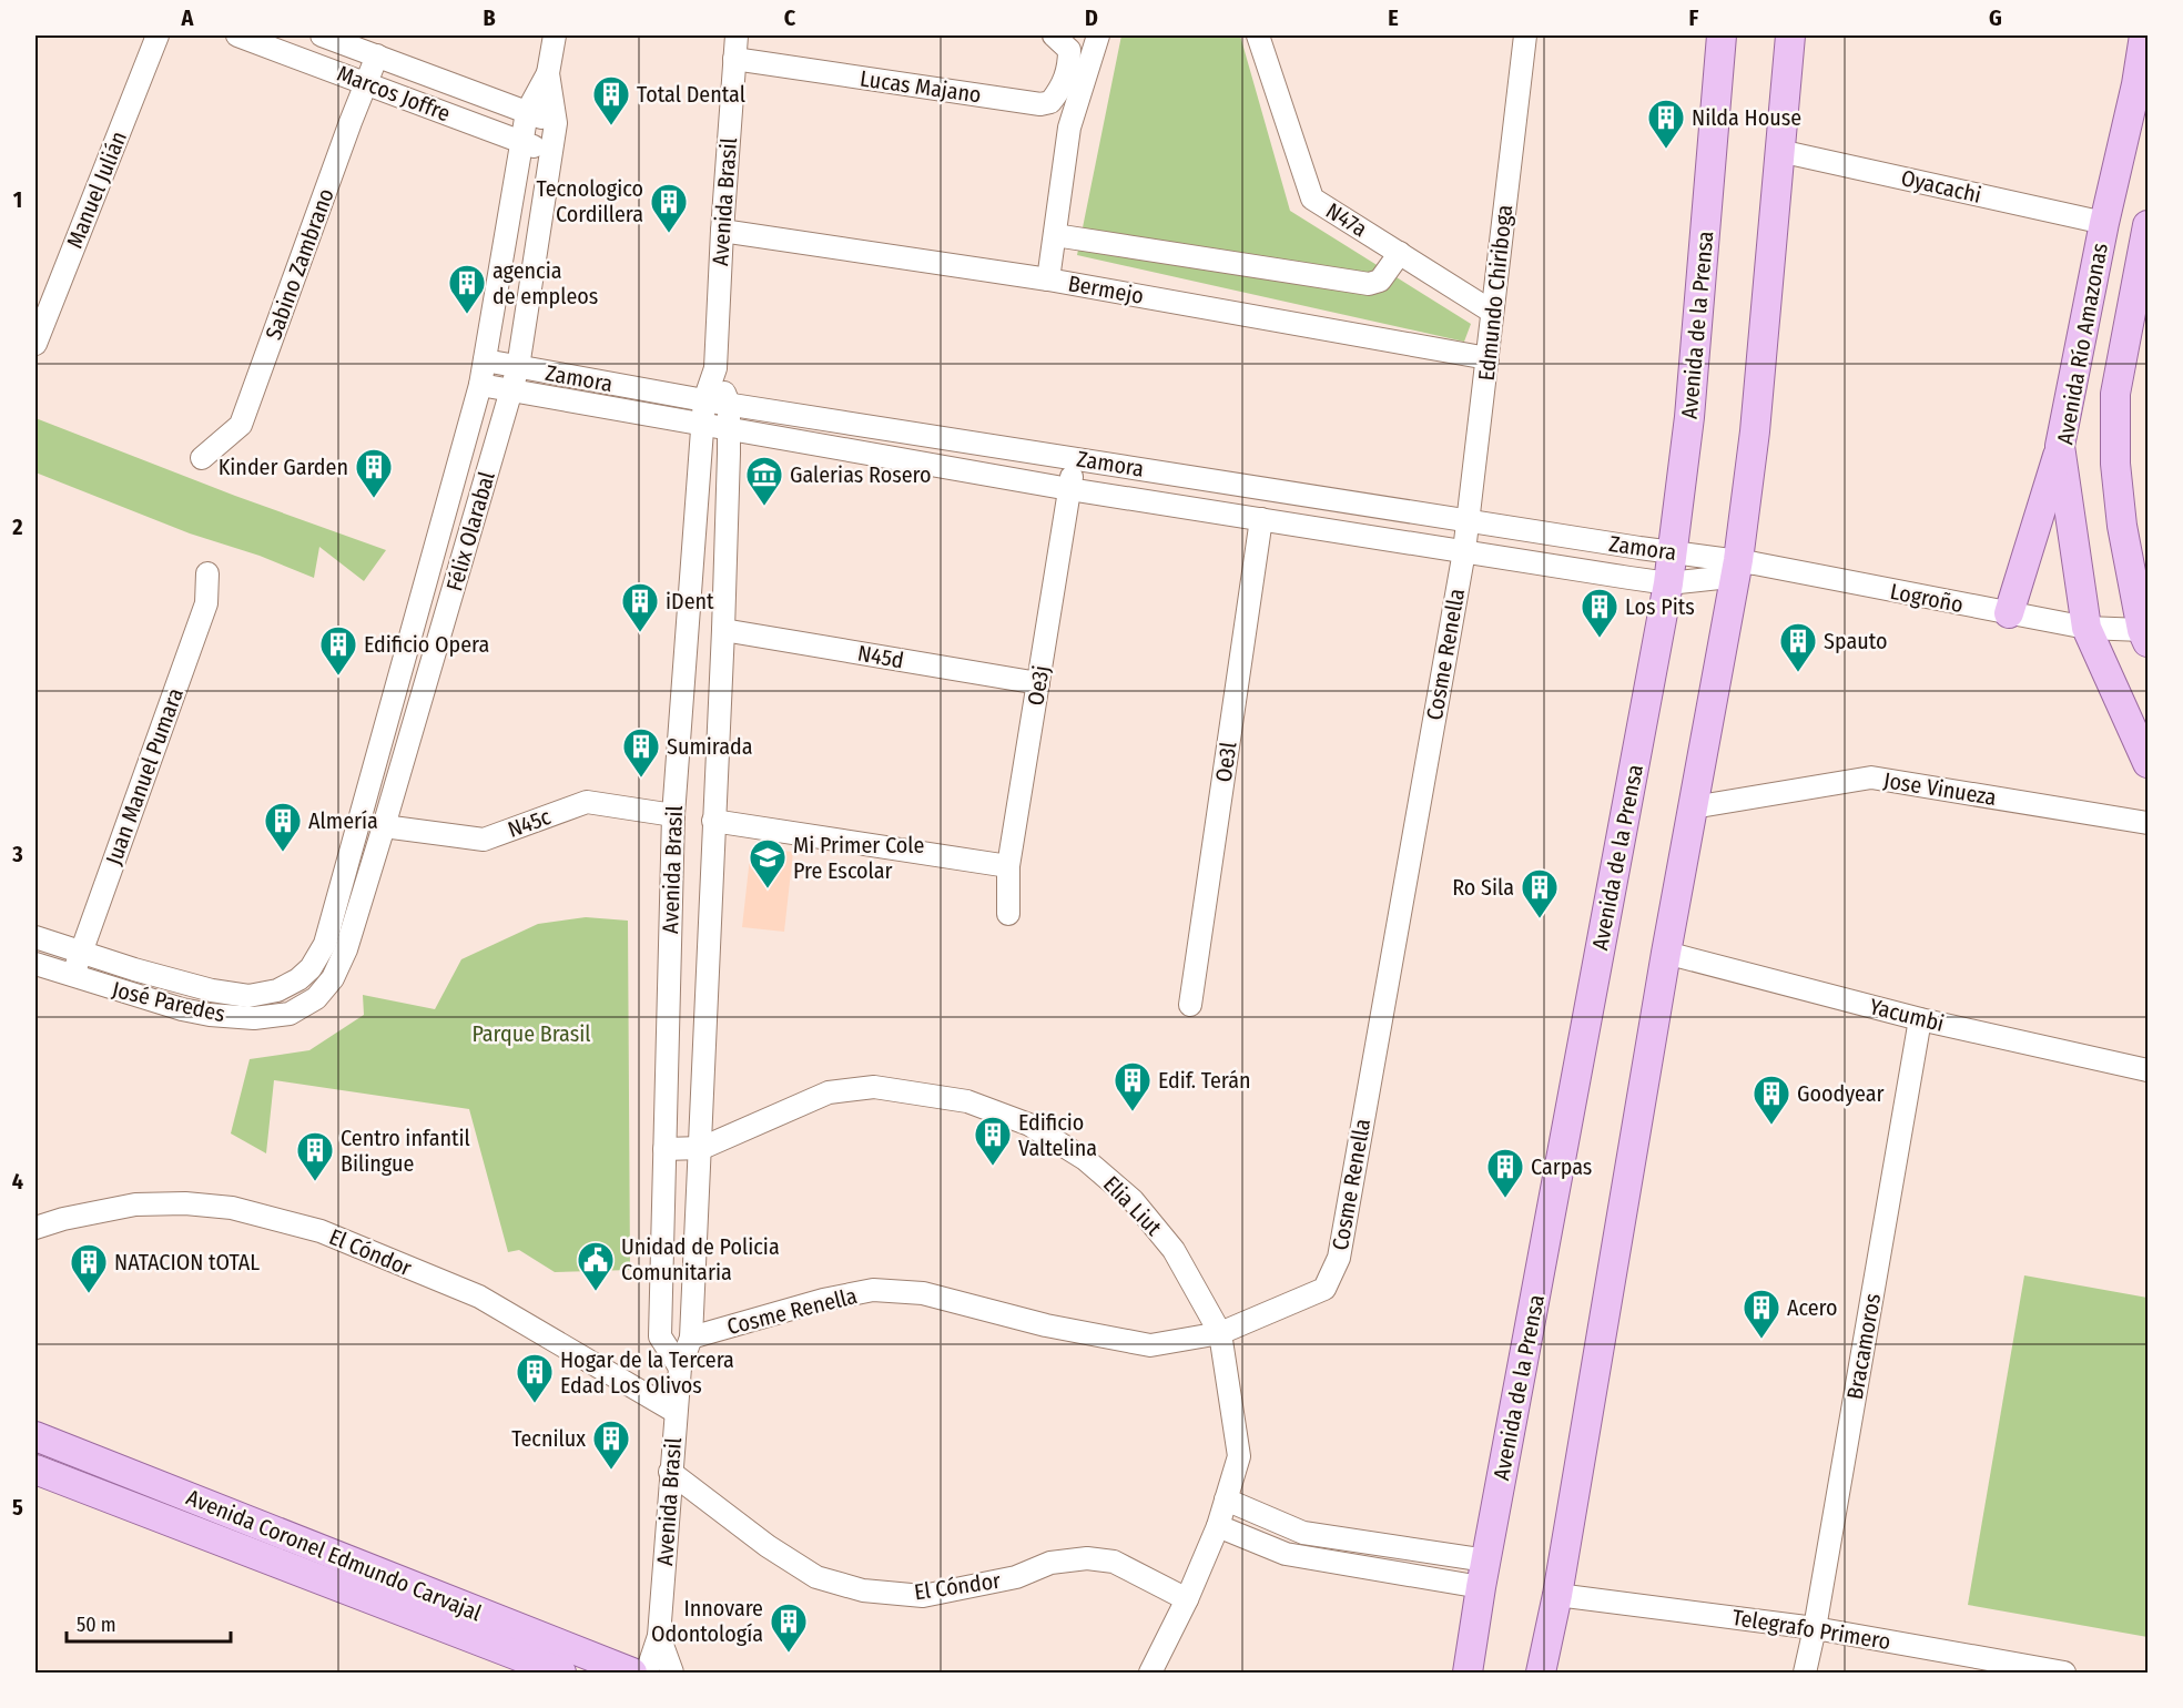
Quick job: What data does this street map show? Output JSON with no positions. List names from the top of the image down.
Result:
{
  "streets": {
    "main road": ["Avenida de la Prensa", "Avenida Río Amazonas", "Avenida Coronel Edmundo Carvajal"],
    "street": [
      "Lucas Majano",
      "Marcos Joffre",
      "Oyacachi",
      "Manuel Julián",
      "Avenida Brasil",
      "N47a",
      "Sabino Zambrano",
      "Bermejo",
      "Edmundo Chiriboga",
      "Zamora",
      "Félix Olarabal",
      "Logroño",
      "Cosme Renella",
      "N45d",
      "Oe3j",
      "Oe3l",
      "Juan Manuel Pumara",
      "Jose Vinueza",
      "N45c",
      "José Paredes",
      "Yacumbi",
      "Elia Liut",
      "El Cóndor",
      "Bracamoros",
      "Telegrafo Primero"
    ]
  },
  "crossings": [
    ["Lucas Majano", "Avenida Brasil"],
    ["Marcos Joffre", "Sabino Zambrano"],
    ["Marcos Joffre", "Félix Olarabal"],
    ["Oyacachi", "Avenida Río Amazonas"],
    ["Avenida Brasil", "Bermejo"],
    ["Avenida Brasil", "Zamora"],
    ["Avenida Brasil", "Cosme Renella"],
    ["Avenida Brasil", "N45d"],
    ["Avenida Brasil", "N45c"],
    ["Avenida Brasil", "Elia Liut"],
    ["Avenida Brasil", "El Cóndor"],
    ["N47a", "Edmundo Chiriboga"],
    ["Bermejo", "Edmundo Chiriboga"],
    ["Edmundo Chiriboga", "Zamora"],
    ["Edmundo Chiriboga", "Cosme Renella"],
    ["Avenida de la Prensa", "Zamora"],
    ["Avenida Río Amazonas", "Logroño"],
    ["Zamora", "Félix Olarabal"],
    ["Zamora", "Logroño"],
    ["Zamora", "Cosme Renella"],
    ["Zamora", "Oe3j"],
    ["Zamora", "Oe3l"],
    ["Félix Olarabal", "N45c"],
    ["Félix Olarabal", "José Paredes"],
    ["Cosme Renella", "Elia Liut"],
    ["N45d", "Oe3j"],
    ["Juan Manuel Pumara", "José Paredes"],
    ["Yacumbi", "Bracamoros"],
    ["Elia Liut", "El Cóndor"],
    ["Bracamoros", "Telegrafo Primero"]
  ],
  "parks": ["Parque Brasil"],
  "places": {
    "building": [
      "Total Dental",
      "Nilda House",
      "Tecnologico Cordillera",
      "agencia de empleos",
      "Kinder Garden",
      "iDent",
      "Los Pits",
      "Spauto",
      "Edificio Opera",
      "Sumirada",
      "Almería",
      "Ro Sila",
      "Edif. Terán",
      "Goodyear",
      "Edificio Valtelina",
      "Centro infantil Bilingue",
      "Carpas",
      "NATACION tOTAL",
      "Acero",
      "Hogar de la Tercera Edad Los Olivos",
      "Tecnilux",
      "Innovare Odontología"
    ],
    "museum": ["Galerias Rosero"],
    "school or university": ["Mi Primer Cole Pre Escolar"],
    "public building": ["Unidad de Policia Comunitaria"]
  },
  "scale_bar": "50 m",
  "grid": {
    "columns": [
      "A",
      "B",
      "C",
      "D",
      "E",
      "F",
      "G"
    ],
    "rows": [
      "1",
      "2",
      "3",
      "4",
      "5"
    ]
  }
}
